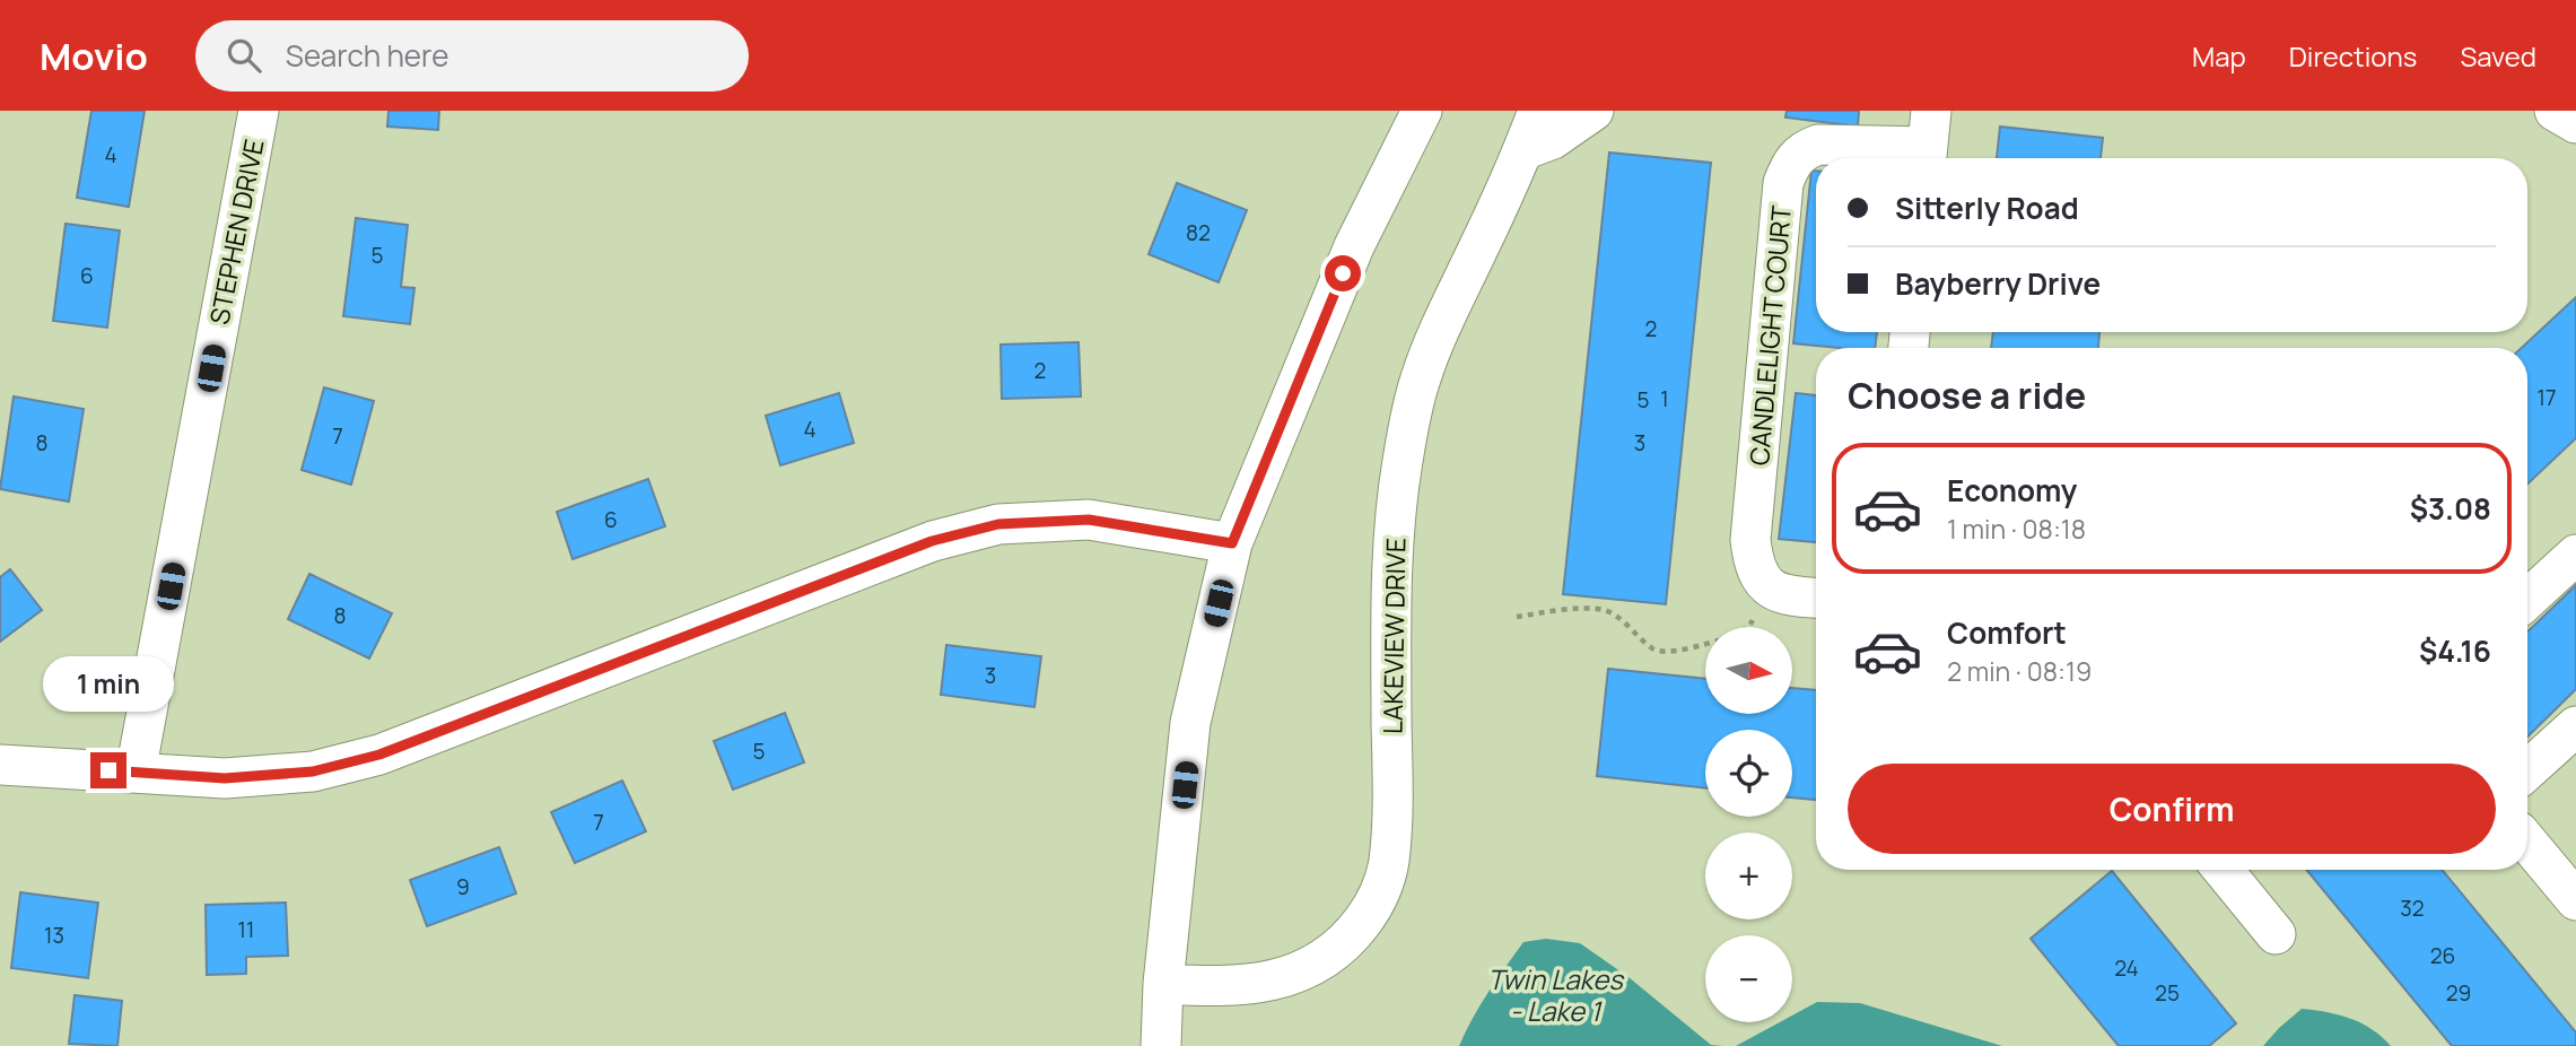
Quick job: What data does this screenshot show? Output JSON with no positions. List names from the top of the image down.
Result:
{
  "streets": {
    "street": ["STEPHEN DRIVE", "CANDLELIGHT COURT", "LAKEVIEW DRIVE"]
  },
  "water": ["Twin Lakes - Lake 1"],
  "house_numbers": [
    "4",
    "82",
    "5",
    "6",
    "2",
    "2",
    "17",
    "1",
    "5",
    "4",
    "7",
    "8",
    "3",
    "6",
    "8",
    "3",
    "5",
    "7",
    "9",
    "32",
    "11",
    "13",
    "26",
    "24",
    "25",
    "29"
  ],
  "north": "right",
  "page": {
    "header": "Movio",
    "search": "Search here",
    "nav": ["Map", "Directions", "Saved"],
    "banner": ["Sitterly Road", "Bayberry Drive"],
    "heading": "Choose a ride",
    "list": [
      {
        "name": "Economy",
        "note": "1 min · 08:18",
        "value": "$3.08"
      },
      {
        "name": "Comfort",
        "note": "2 min · 08:19",
        "value": "$4.16"
      }
    ],
    "map_buttons": ["+", "−"],
    "bubble": "1 min",
    "buttons": "Confirm"
  }
}
